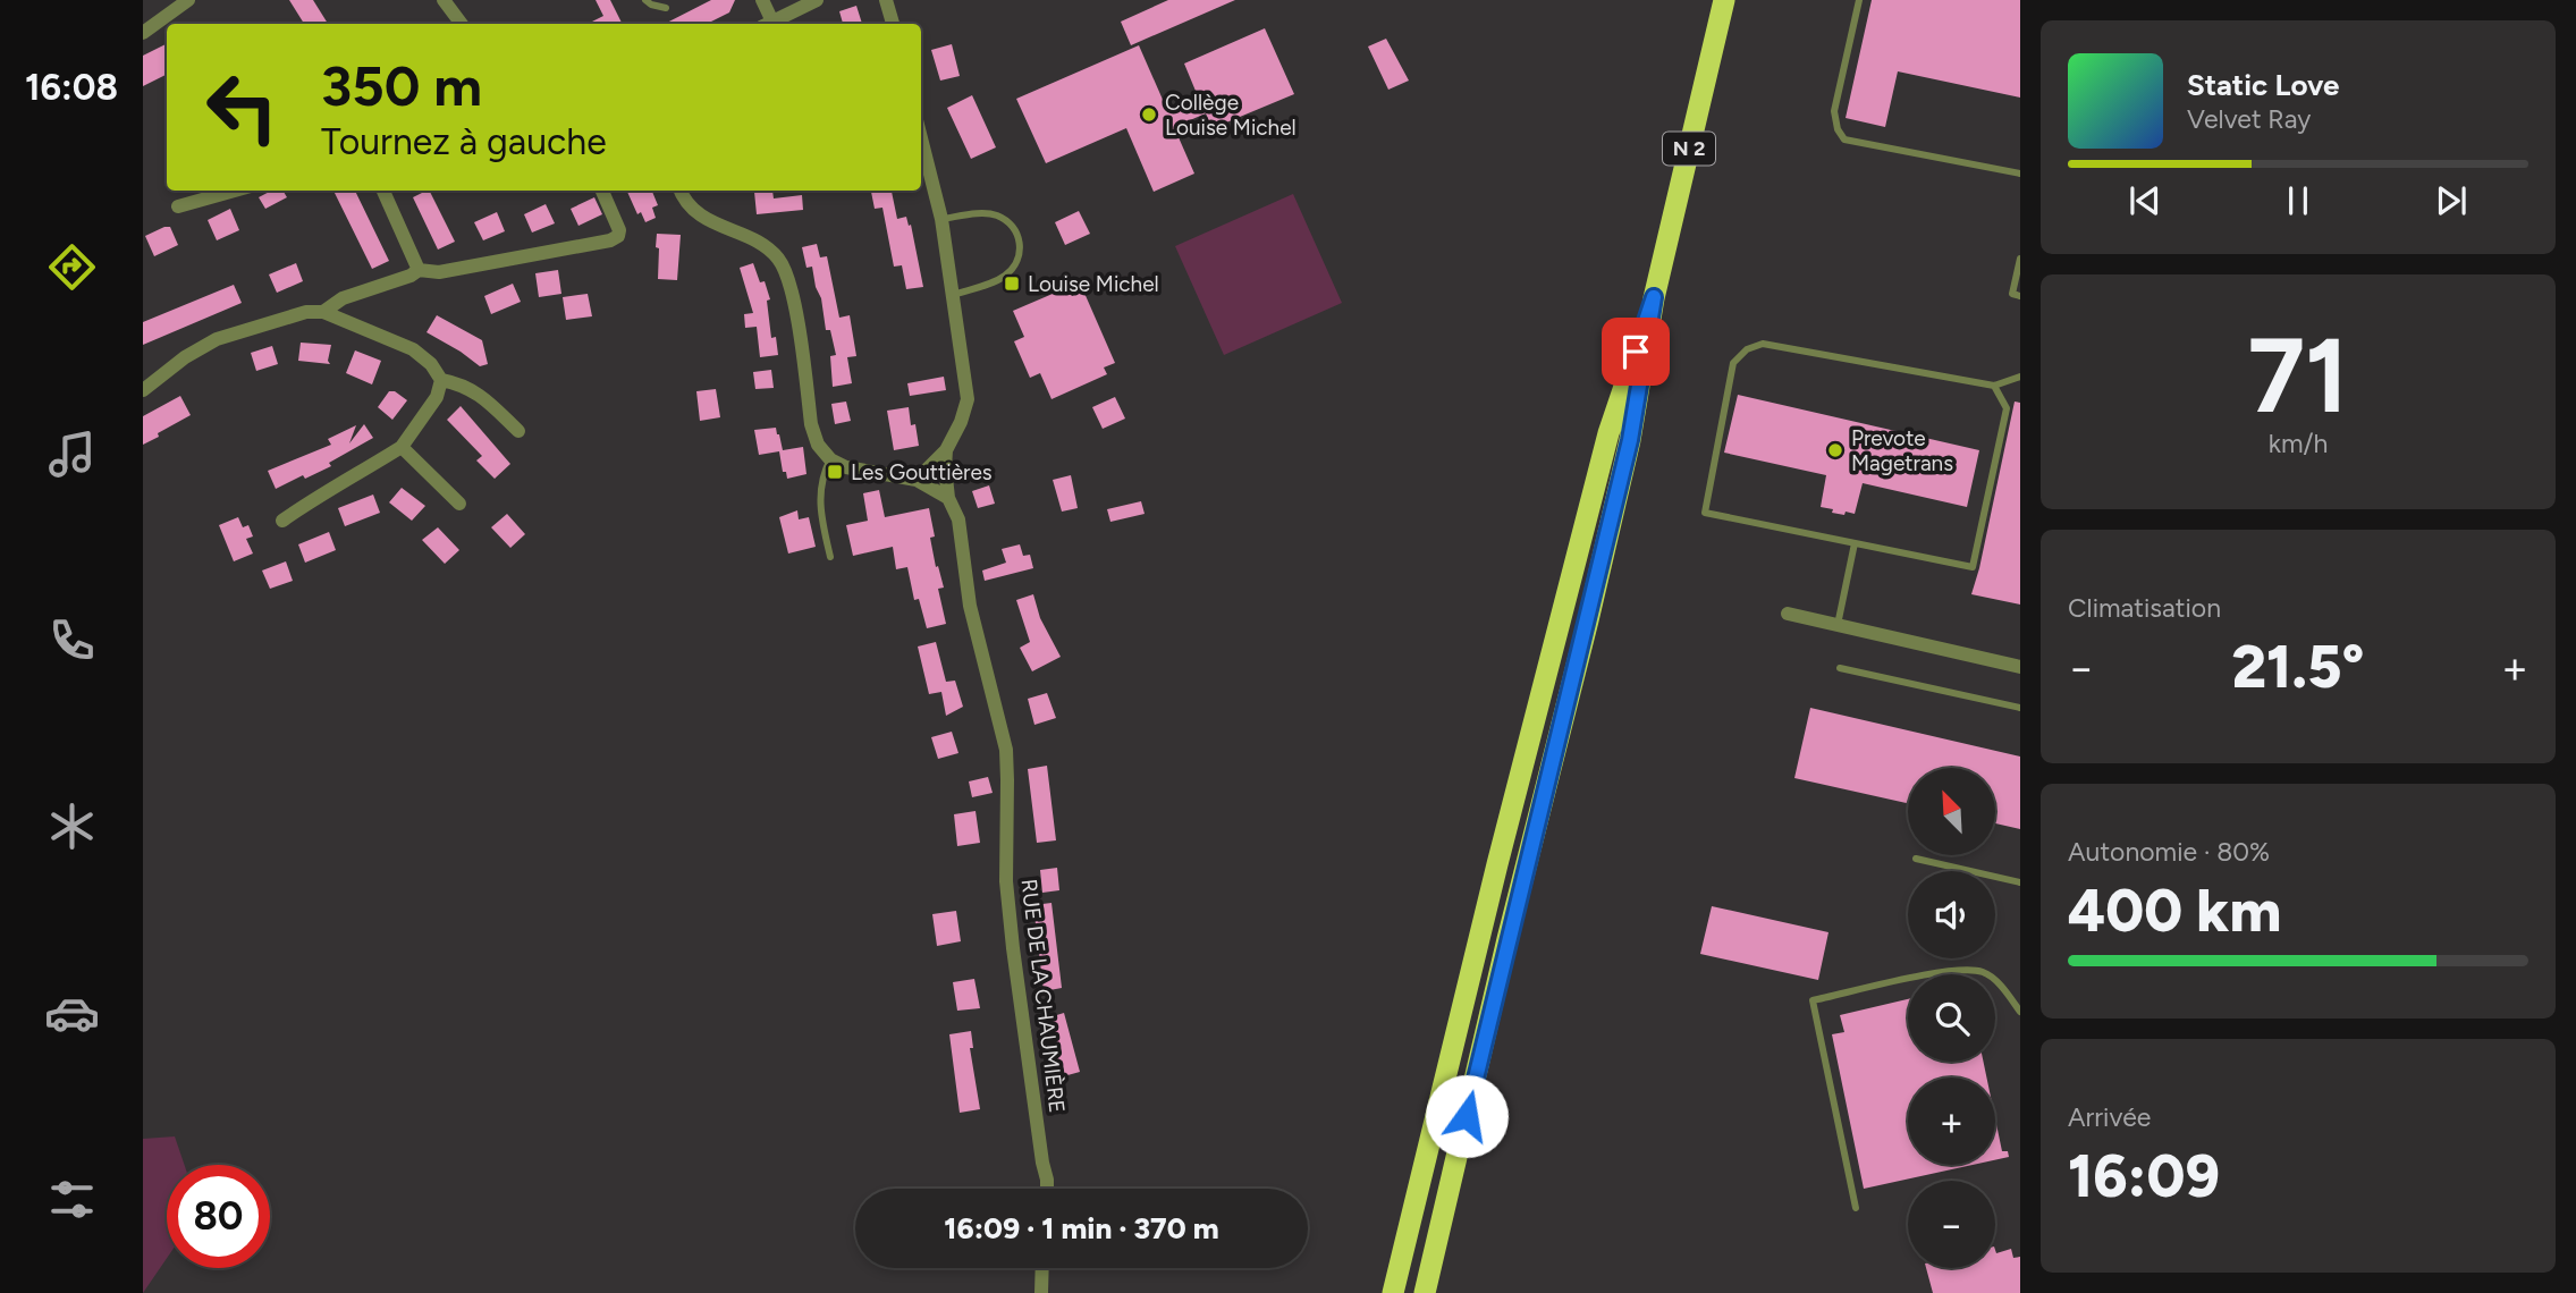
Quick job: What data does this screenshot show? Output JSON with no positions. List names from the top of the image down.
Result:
{
  "streets": {
    "highway": ["N 2"],
    "street": ["RUE DE LA CHAUMIÈRE"]
  },
  "places": {
    "other": ["Collège Louise Michel", "Prevote Magetrans"],
    "transit": ["Louise Michel", "Les Gouttières"]
  },
  "north": "top left",
  "page": {
    "tabs": "16:08",
    "turn": ["350 m", "Tournez à gauche"],
    "song": ["Static Love", "Velvet Ray"],
    "tile": [
      ["71", "km/h"],
      "Climatisation",
      ["Autonomie · 80%", "400 km"],
      ["Arrivée", "16:09"]
    ],
    "heat": ["−", "21.5°", "+"],
    "map_buttons": ["+", "−"],
    "limit": "80",
    "trip": "16:09 · 1 min · 370 m"
  }
}
